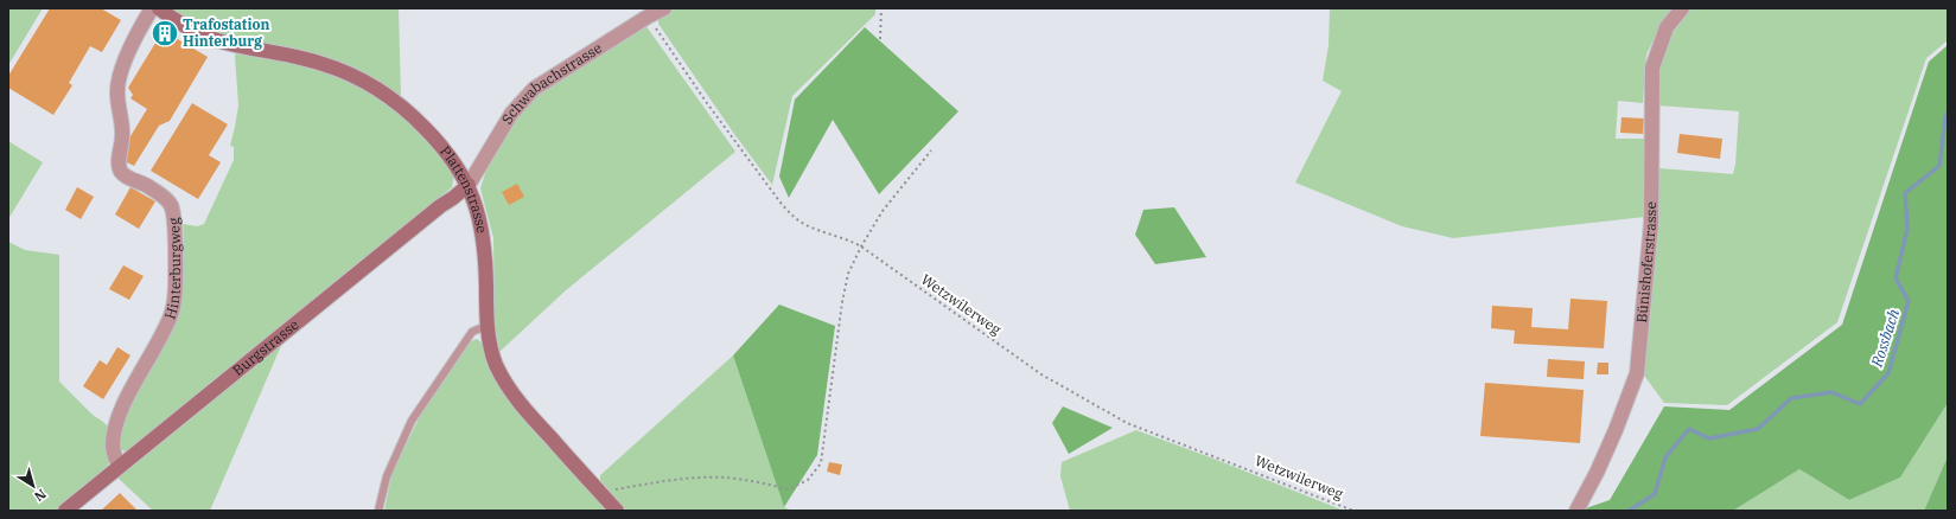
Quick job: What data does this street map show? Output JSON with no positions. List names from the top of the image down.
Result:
{
  "streets": {
    "street": [
      "Schwabachstrasse",
      "Plattenstrasse",
      "Bünishoferstrasse",
      "Hinterburgweg",
      "Burgstrasse"
    ],
    "path": ["Wetzwilerweg"]
  },
  "crossings": [
    ["Schwabachstrasse", "Plattenstrasse"],
    ["Schwabachstrasse", "Wetzwilerweg"],
    ["Schwabachstrasse", "Burgstrasse"],
    ["Plattenstrasse", "Burgstrasse"],
    ["Hinterburgweg", "Burgstrasse"]
  ],
  "water": ["Rossbach"],
  "places": {
    "building": ["Trafostation Hinterburg"]
  },
  "north": "bottom right"
}
